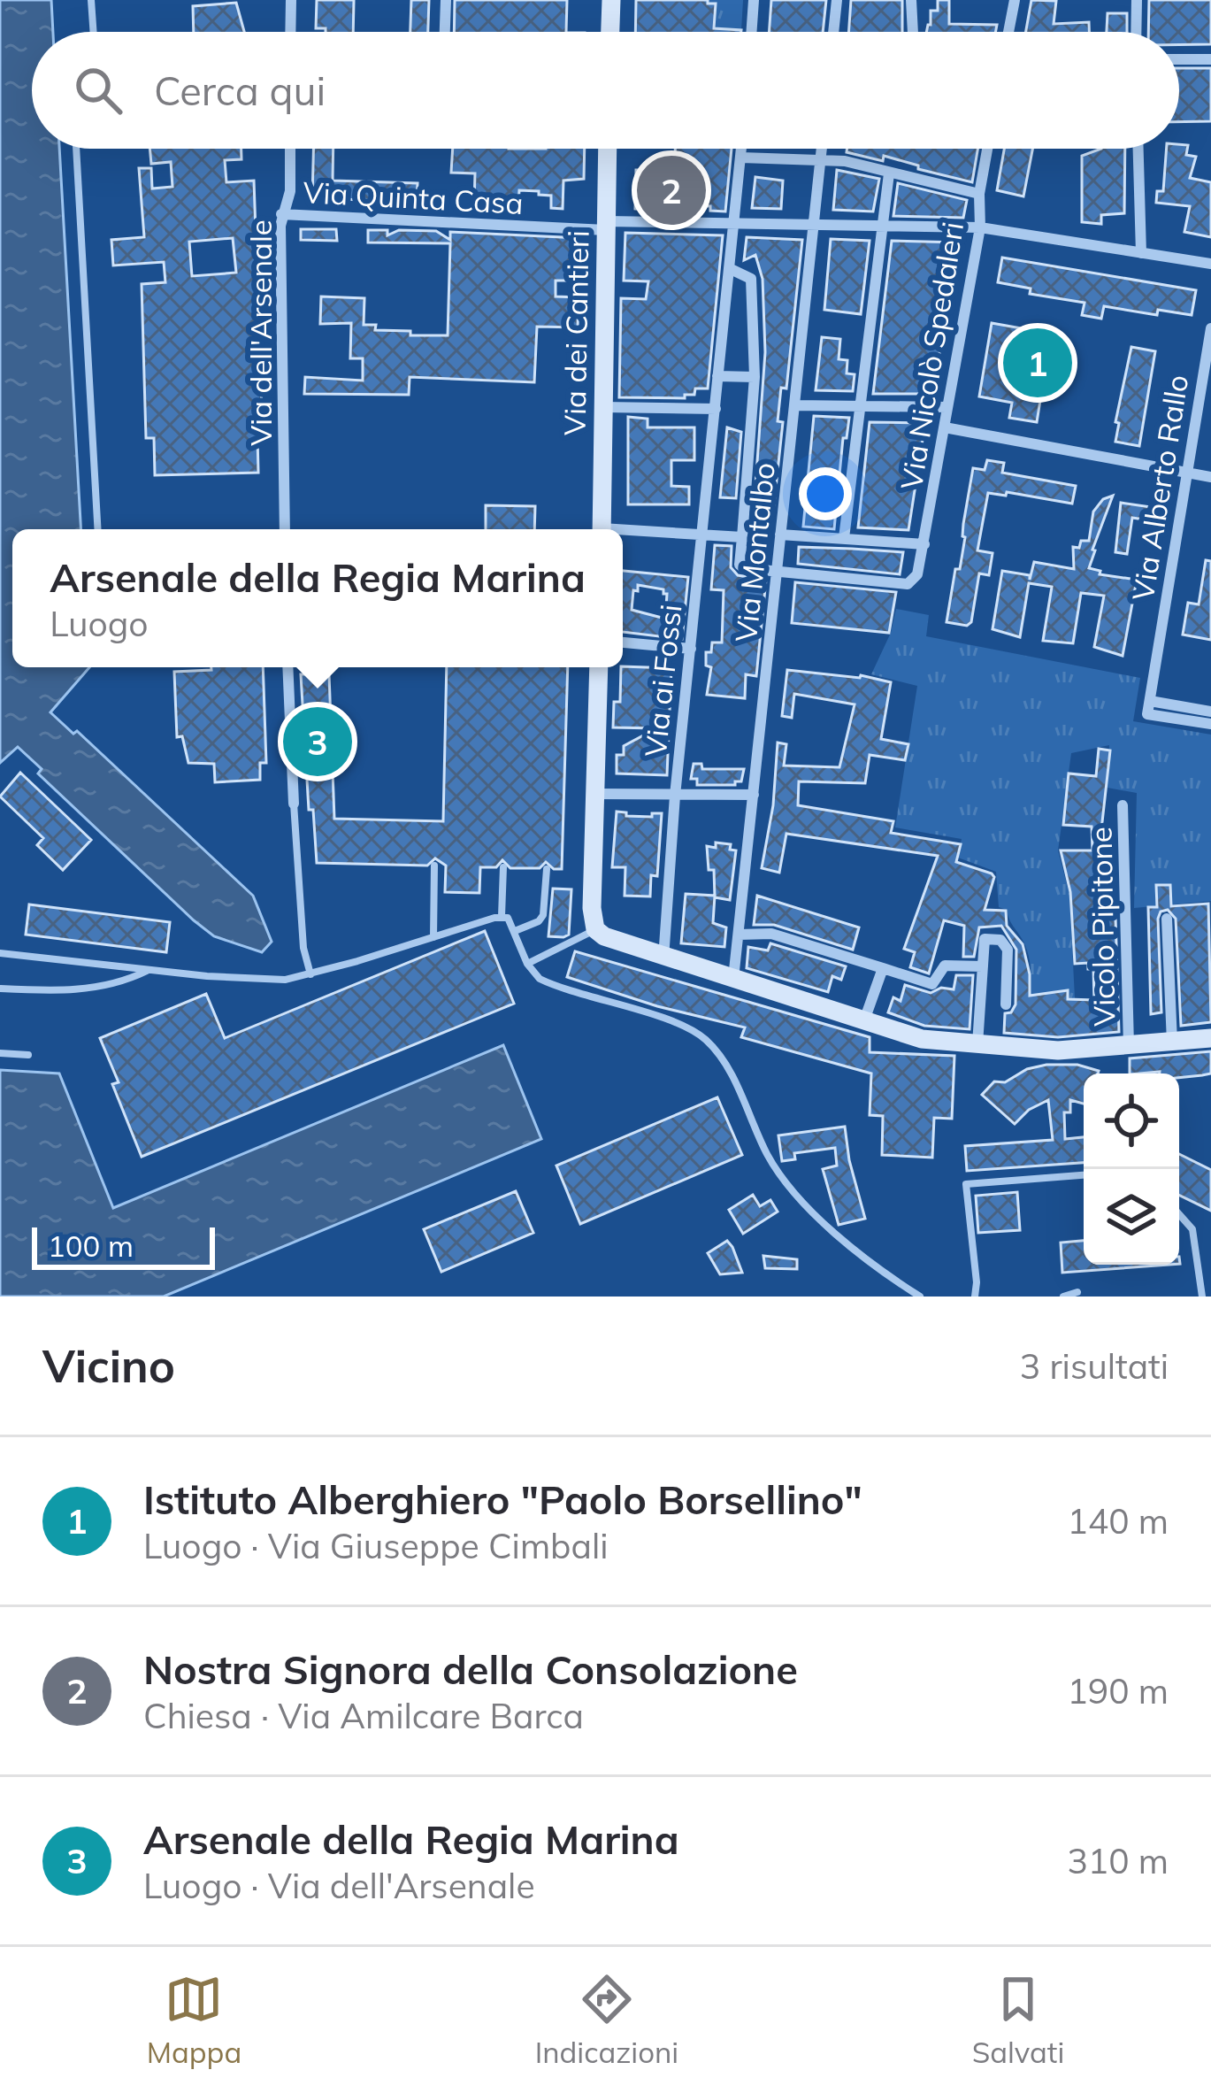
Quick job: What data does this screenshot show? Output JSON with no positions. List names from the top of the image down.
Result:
{
  "streets": {
    "main road": ["Via dei Cantieri"],
    "street": [
      "Via Quinta Casa",
      "Via dell'Arsenale",
      "Via Nicolò Spedaleri",
      "Via Alberto Rallo",
      "Via Montalbo",
      "Via ai Fossi",
      "Vicolo Pipitone"
    ]
  },
  "crossings": [
    ["Via Quinta Casa", "Via dell'Arsenale"],
    ["Via Quinta Casa", "Via dei Cantieri"],
    ["Via Quinta Casa", "Via Nicolò Spedaleri"],
    ["Via Quinta Casa", "Via Montalbo"],
    ["Via Quinta Casa", "Via ai Fossi"],
    ["Via Nicolò Spedaleri", "Via Montalbo"]
  ],
  "scale_bar": "100 m",
  "page": {
    "search": "Cerca qui",
    "pins": ["2", "1", "3"],
    "popup": ["Arsenale della Regia Marina", "Luogo"],
    "scale": "100 m",
    "heading": ["Vicino", "3 risultati"],
    "list": [
      {
        "mark": "1",
        "name": "Istituto Alberghiero \"Paolo Borsellino\"",
        "note": "Luogo · Via Giuseppe Cimbali",
        "value": "140 m"
      },
      {
        "mark": "2",
        "name": "Nostra Signora della Consolazione",
        "note": "Chiesa · Via Amilcare Barca",
        "value": "190 m"
      },
      {
        "mark": "3",
        "name": "Arsenale della Regia Marina",
        "note": "Luogo · Via dell'Arsenale",
        "value": "310 m"
      }
    ],
    "nav": ["Mappa", "Indicazioni", "Salvati"]
  }
}
